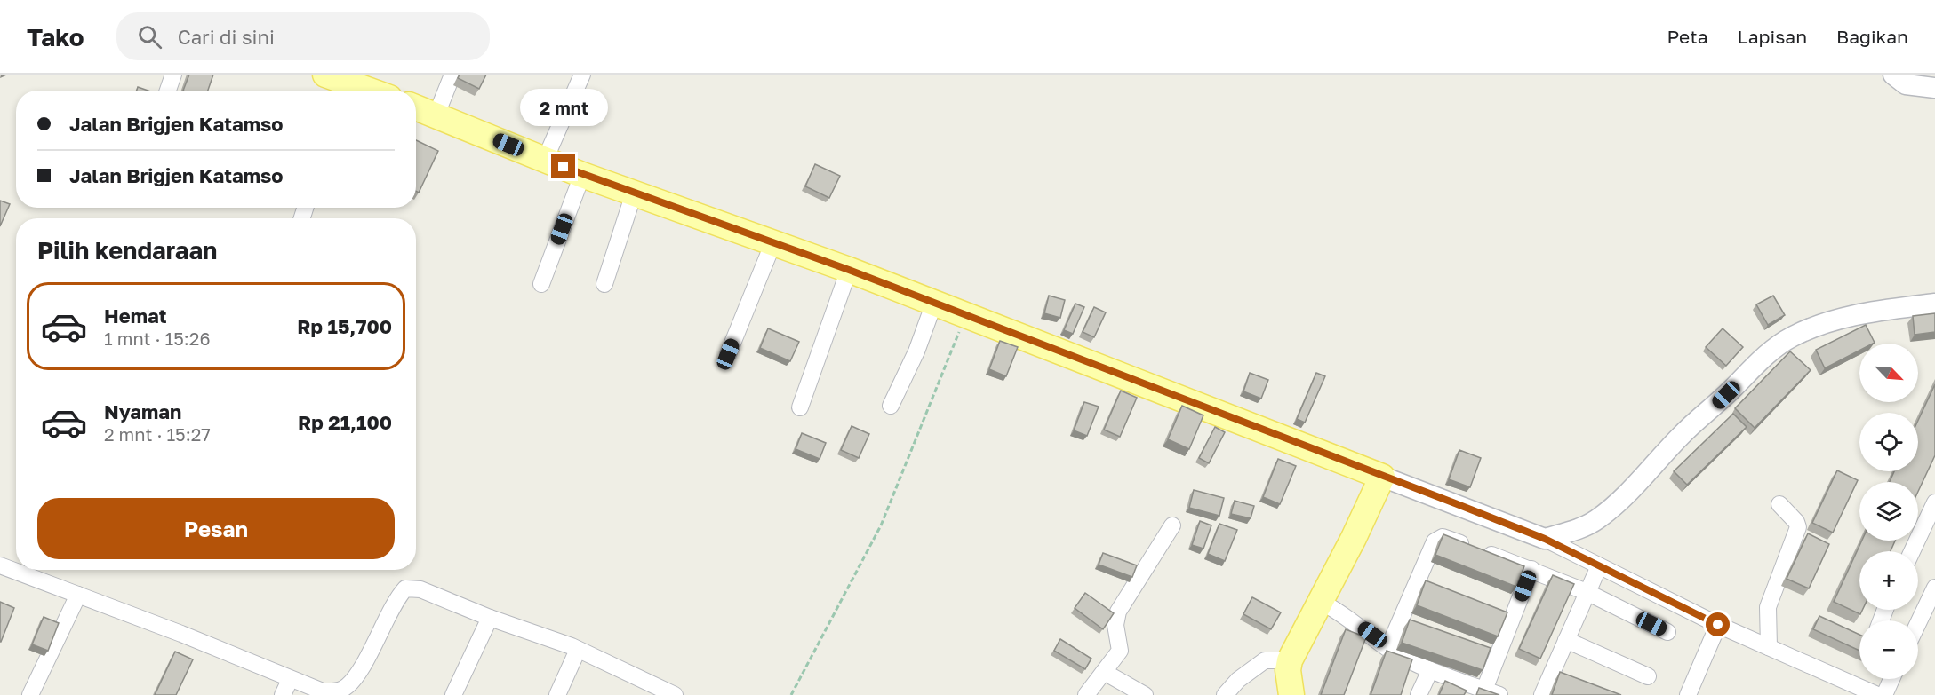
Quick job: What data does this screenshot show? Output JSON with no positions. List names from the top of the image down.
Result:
{
  "north": "bottom right",
  "page": {
    "header": "Tako",
    "search": "Cari di sini",
    "nav": ["Peta", "Lapisan", "Bagikan"],
    "bubble": "2 mnt",
    "banner": ["Jalan Brigjen Katamso", "Jalan Brigjen Katamso"],
    "heading": "Pilih kendaraan",
    "list": [
      {
        "name": "Hemat",
        "note": "1 mnt · 15:26",
        "value": "Rp 15,700"
      },
      {
        "name": "Nyaman",
        "note": "2 mnt · 15:27",
        "value": "Rp 21,100"
      }
    ],
    "map_buttons": ["+", "−"],
    "buttons": "Pesan"
  }
}
